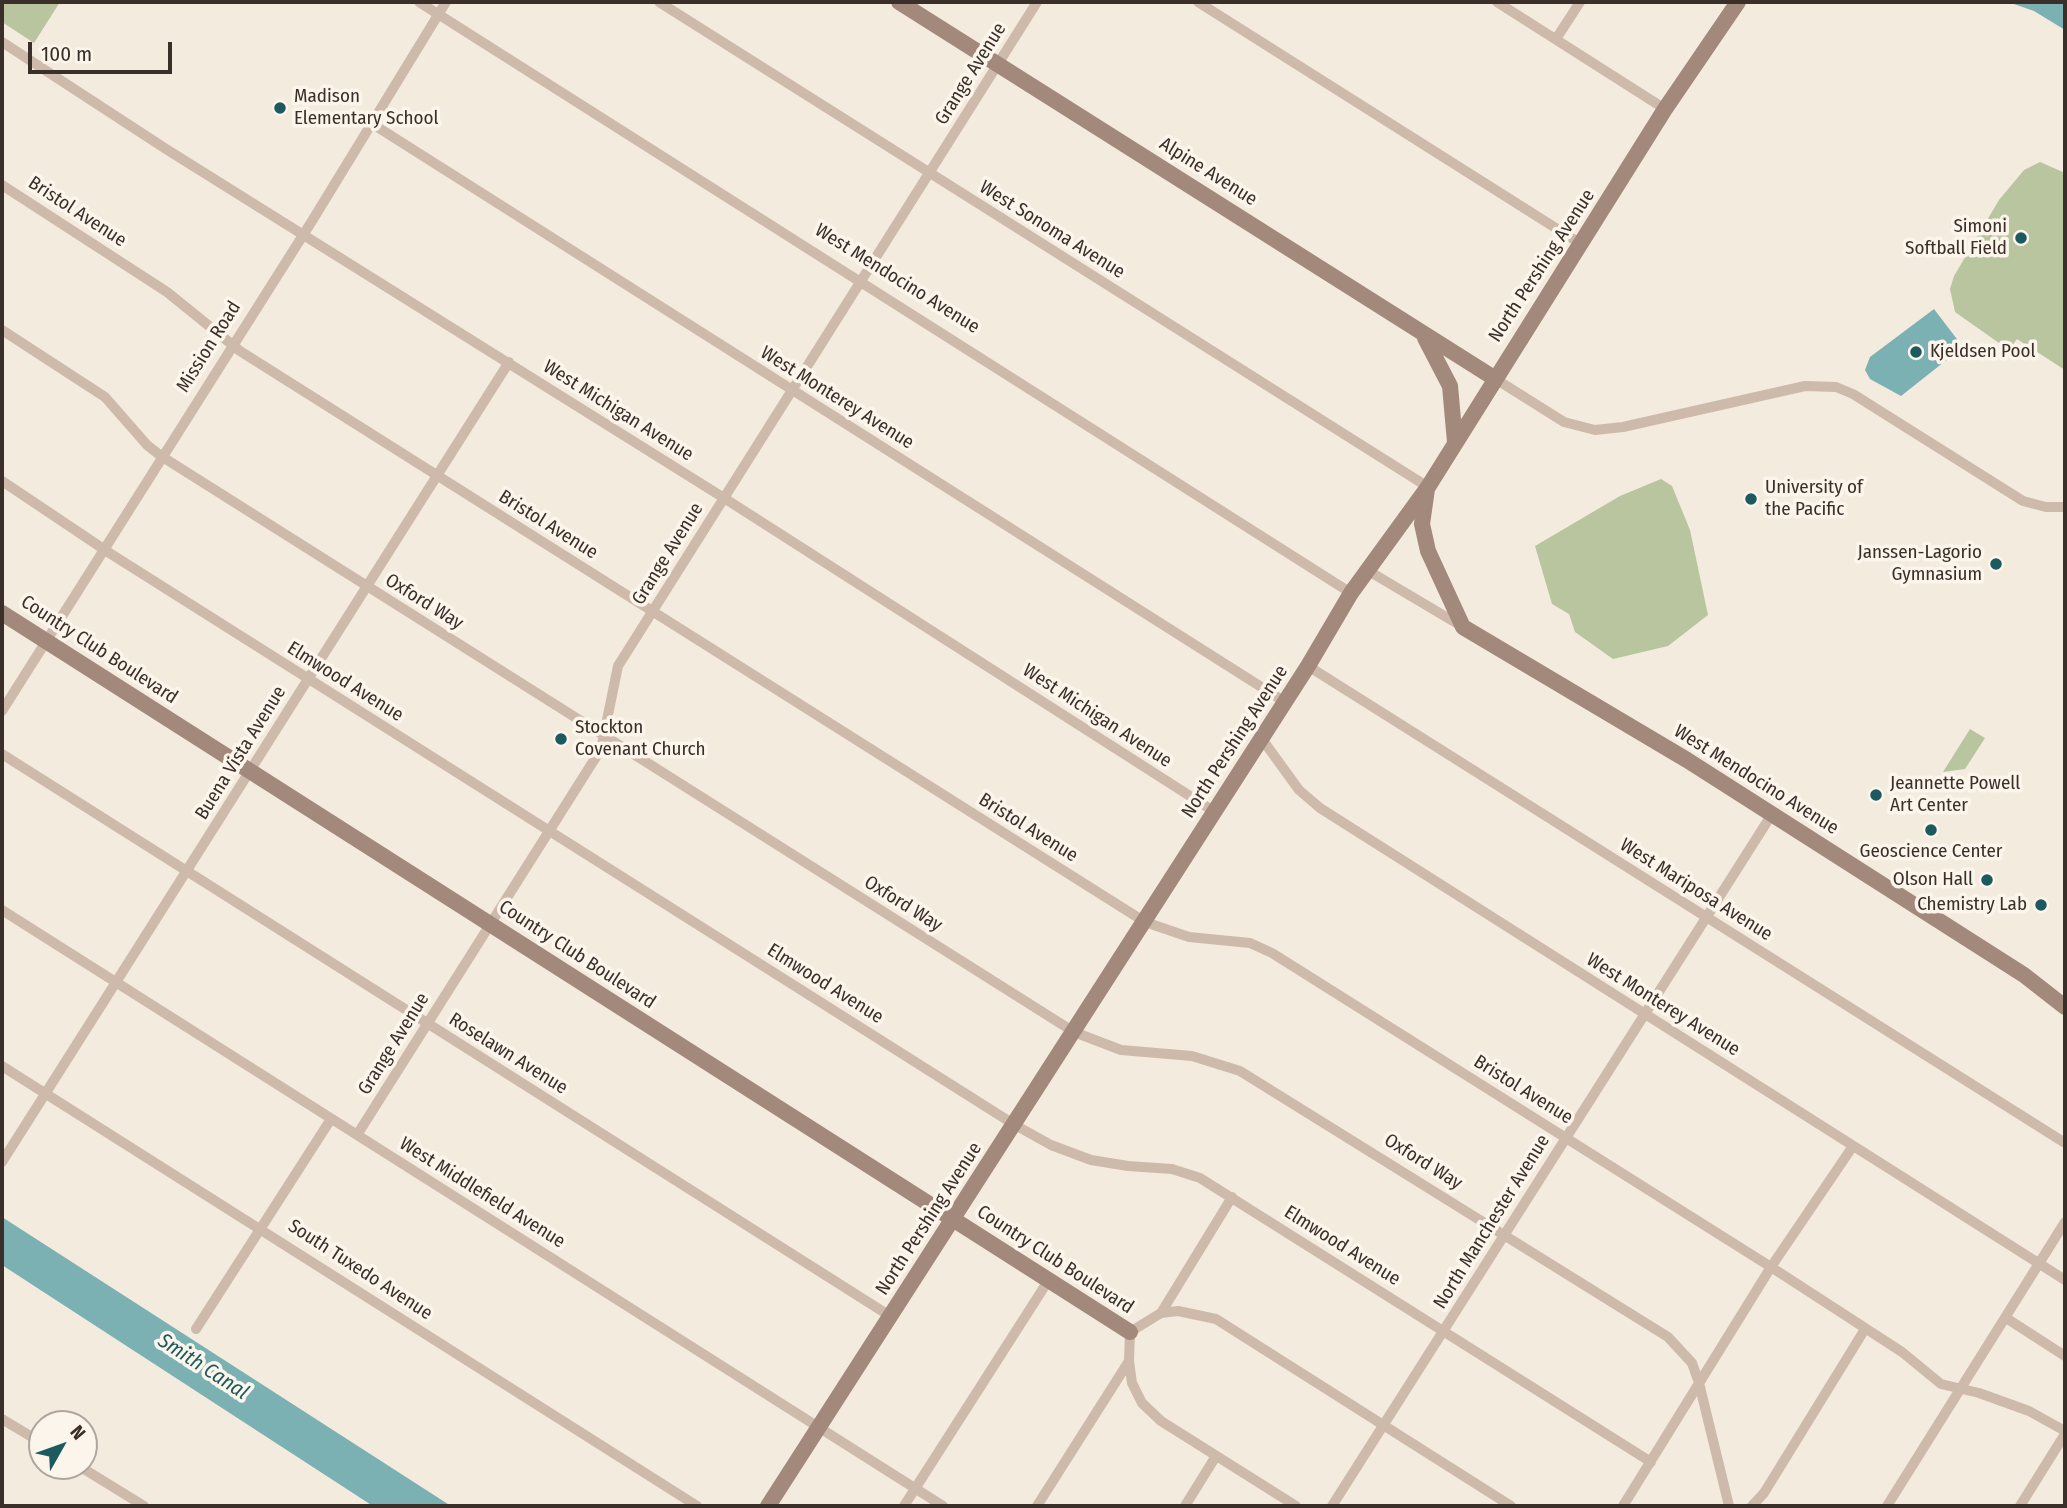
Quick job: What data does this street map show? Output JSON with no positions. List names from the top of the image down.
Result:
{
  "streets": {
    "street": [
      "Grange Avenue",
      "Alpine Avenue",
      "Bristol Avenue",
      "West Sonoma Avenue",
      "North Pershing Avenue",
      "West Mendocino Avenue",
      "Mission Road",
      "West Monterey Avenue",
      "West Michigan Avenue",
      "Oxford Way",
      "Country Club Boulevard",
      "Elmwood Avenue",
      "Buena Vista Avenue",
      "West Mariposa Avenue",
      "Roselawn Avenue",
      "West Middlefield Avenue",
      "North Manchester Avenue",
      "South Tuxedo Avenue"
    ]
  },
  "crossings": [
    ["Grange Avenue", "Alpine Avenue"],
    ["Grange Avenue", "Bristol Avenue"],
    ["Grange Avenue", "West Sonoma Avenue"],
    ["Grange Avenue", "West Mendocino Avenue"],
    ["Grange Avenue", "West Monterey Avenue"],
    ["Grange Avenue", "West Michigan Avenue"],
    ["Grange Avenue", "Oxford Way"],
    ["Grange Avenue", "Country Club Boulevard"],
    ["Grange Avenue", "Elmwood Avenue"],
    ["Grange Avenue", "Roselawn Avenue"],
    ["Grange Avenue", "West Middlefield Avenue"],
    ["Alpine Avenue", "North Pershing Avenue"],
    ["Bristol Avenue", "North Pershing Avenue"],
    ["Bristol Avenue", "Mission Road"],
    ["Bristol Avenue", "Buena Vista Avenue"],
    ["Bristol Avenue", "North Manchester Avenue"],
    ["West Sonoma Avenue", "North Pershing Avenue"],
    ["North Pershing Avenue", "West Mendocino Avenue"],
    ["North Pershing Avenue", "West Monterey Avenue"],
    ["North Pershing Avenue", "West Michigan Avenue"],
    ["North Pershing Avenue", "Oxford Way"],
    ["North Pershing Avenue", "Country Club Boulevard"],
    ["North Pershing Avenue", "Elmwood Avenue"],
    ["North Pershing Avenue", "West Mariposa Avenue"],
    ["North Pershing Avenue", "Roselawn Avenue"],
    ["North Pershing Avenue", "West Middlefield Avenue"],
    ["West Mendocino Avenue", "Mission Road"],
    ["West Mendocino Avenue", "North Manchester Avenue"],
    ["Mission Road", "West Monterey Avenue"],
    ["Mission Road", "West Michigan Avenue"],
    ["Mission Road", "Oxford Way"],
    ["Mission Road", "Country Club Boulevard"],
    ["Mission Road", "Elmwood Avenue"],
    ["West Monterey Avenue", "North Manchester Avenue"],
    ["West Michigan Avenue", "Buena Vista Avenue"],
    ["Oxford Way", "Buena Vista Avenue"],
    ["Oxford Way", "North Manchester Avenue"],
    ["Country Club Boulevard", "Buena Vista Avenue"],
    ["Elmwood Avenue", "Buena Vista Avenue"],
    ["Elmwood Avenue", "North Manchester Avenue"],
    ["Buena Vista Avenue", "Roselawn Avenue"],
    ["Buena Vista Avenue", "West Middlefield Avenue"],
    ["Buena Vista Avenue", "South Tuxedo Avenue"],
    ["West Mariposa Avenue", "North Manchester Avenue"]
  ],
  "water": ["Smith Canal"],
  "places": [
    "Madison Elementary School",
    "Simoni Softball Field",
    "Kjeldsen Pool",
    "University of the Pacific",
    "Janssen-Lagorio Gymnasium",
    "Stockton Covenant Church",
    "Jeannette Powell Art Center",
    "Geoscience Center",
    "Olson Hall",
    "Chemistry Lab"
  ],
  "scale_bar": "100 m",
  "north": "top right"
}
